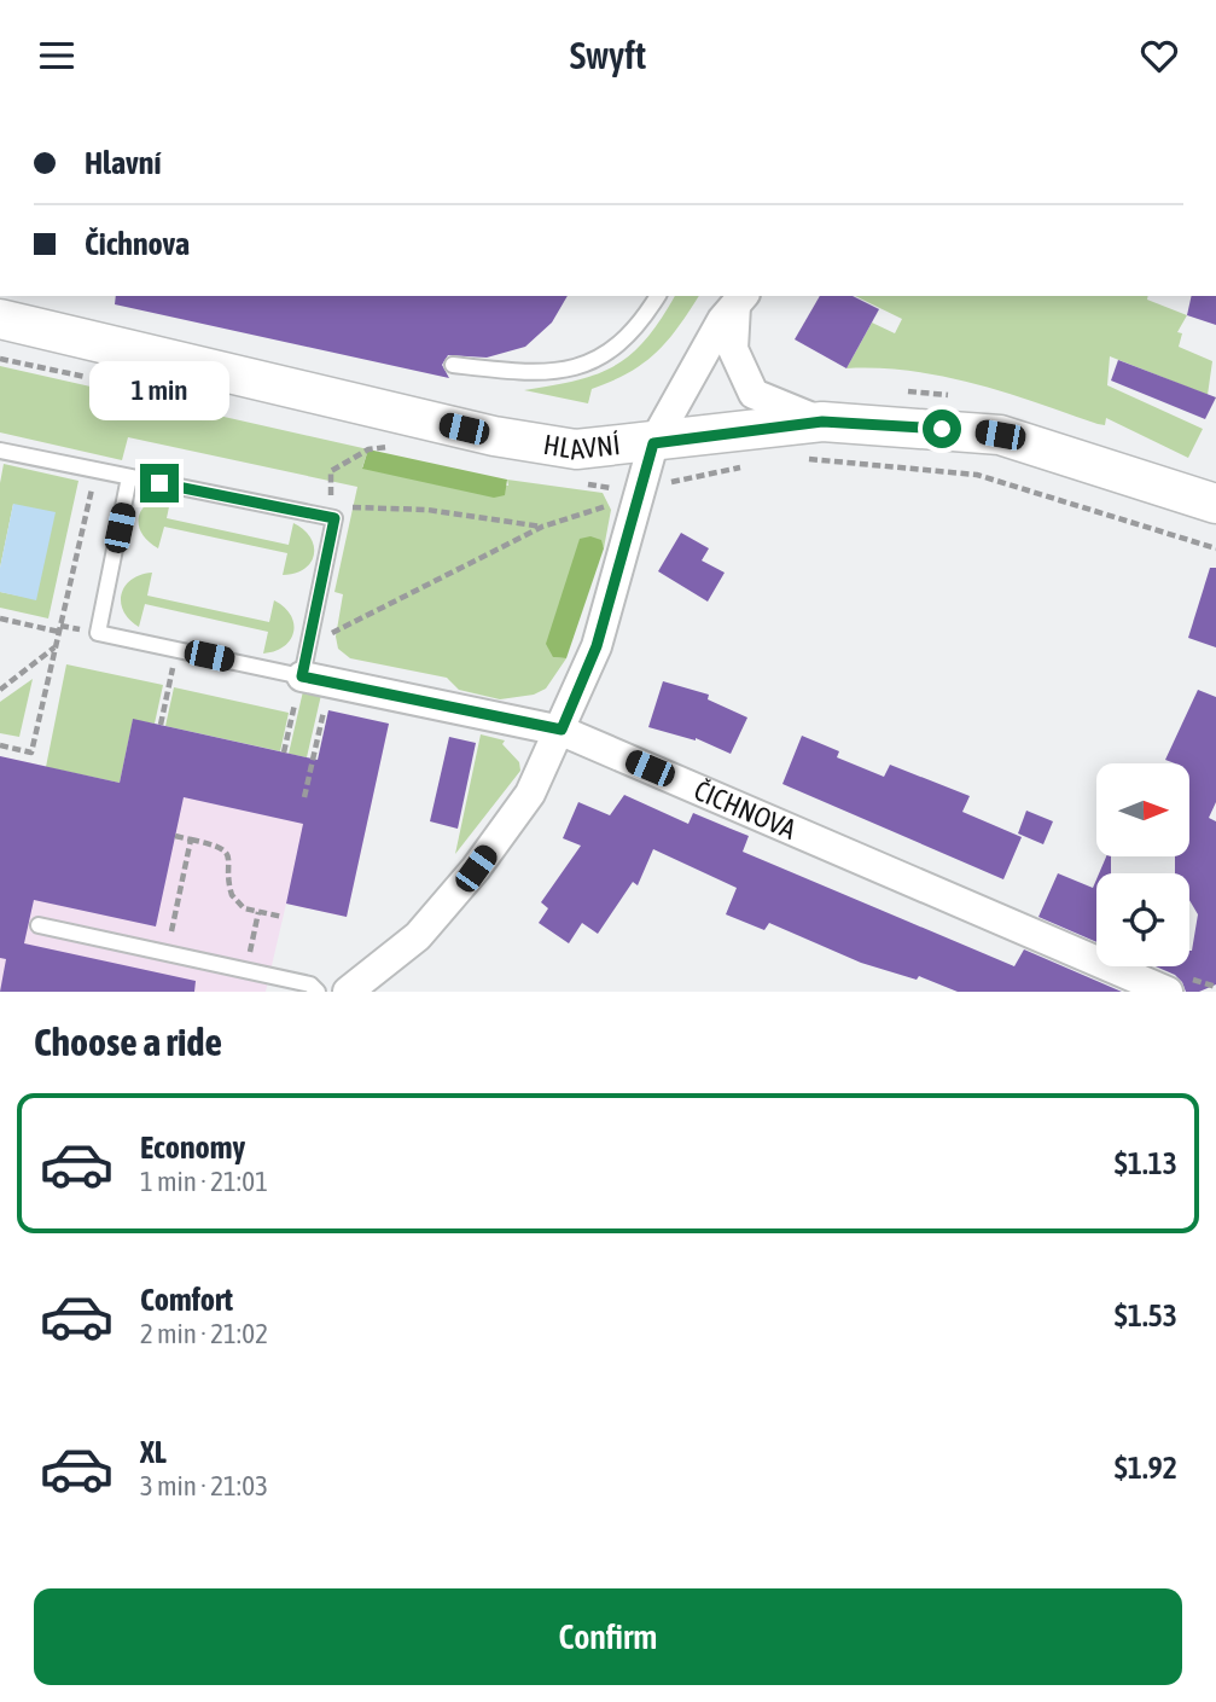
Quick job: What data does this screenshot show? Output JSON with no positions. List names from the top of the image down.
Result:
{
  "streets": {
    "street": ["HLAVNÍ", "ČICHNOVA"]
  },
  "north": "right",
  "page": {
    "header": "Swyft",
    "banner": ["Hlavní", "Čichnova"],
    "bubble": "1 min",
    "heading": "Choose a ride",
    "list": [
      {
        "name": "Economy",
        "note": "1 min · 21:01",
        "value": "$1.13"
      },
      {
        "name": "Comfort",
        "note": "2 min · 21:02",
        "value": "$1.53"
      },
      {
        "name": "XL",
        "note": "3 min · 21:03",
        "value": "$1.92"
      }
    ],
    "buttons": "Confirm"
  }
}
